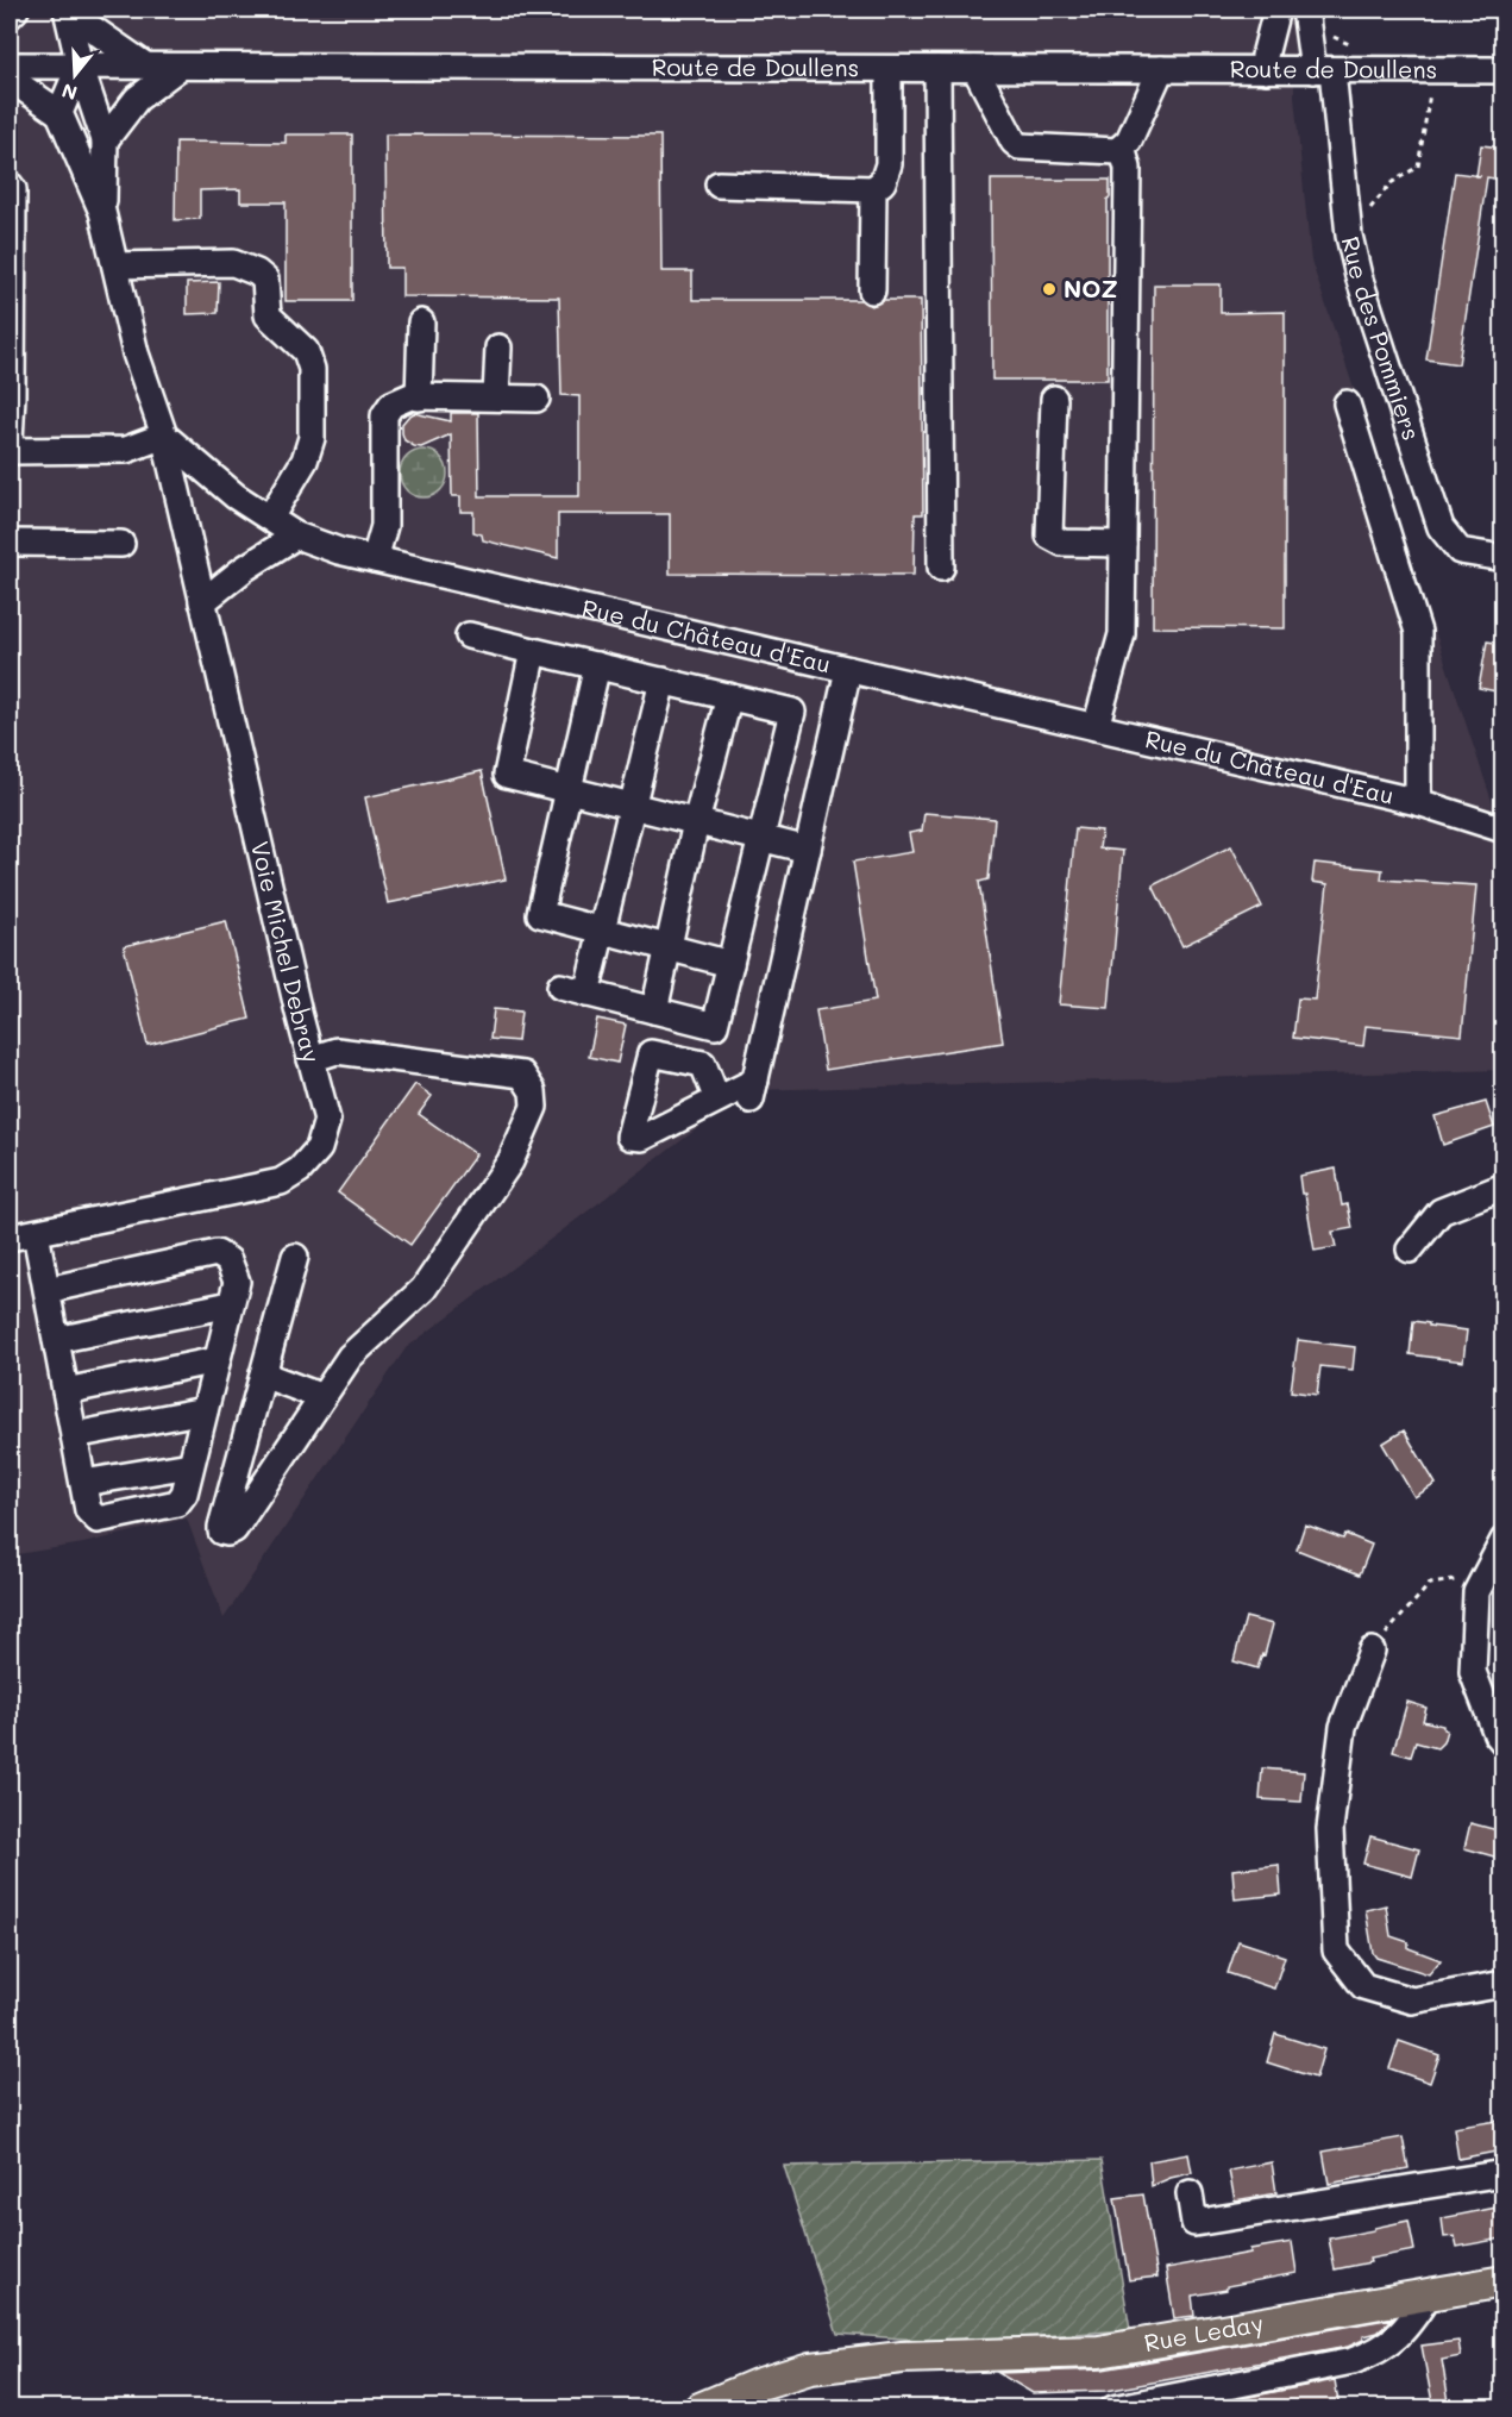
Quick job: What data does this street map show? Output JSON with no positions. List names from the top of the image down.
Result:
{
  "streets": {
    "main road": ["Rue Leday"],
    "street": [
      "Route de Doullens",
      "Rue des Pommiers",
      "Rue du Château d'Eau",
      "Voie Michel Debray"
    ]
  },
  "crossings": [
    ["Route de Doullens", "Rue des Pommiers"],
    ["Rue du Château d'Eau", "Voie Michel Debray"]
  ],
  "places": ["NOZ"],
  "north": "bottom"
}
